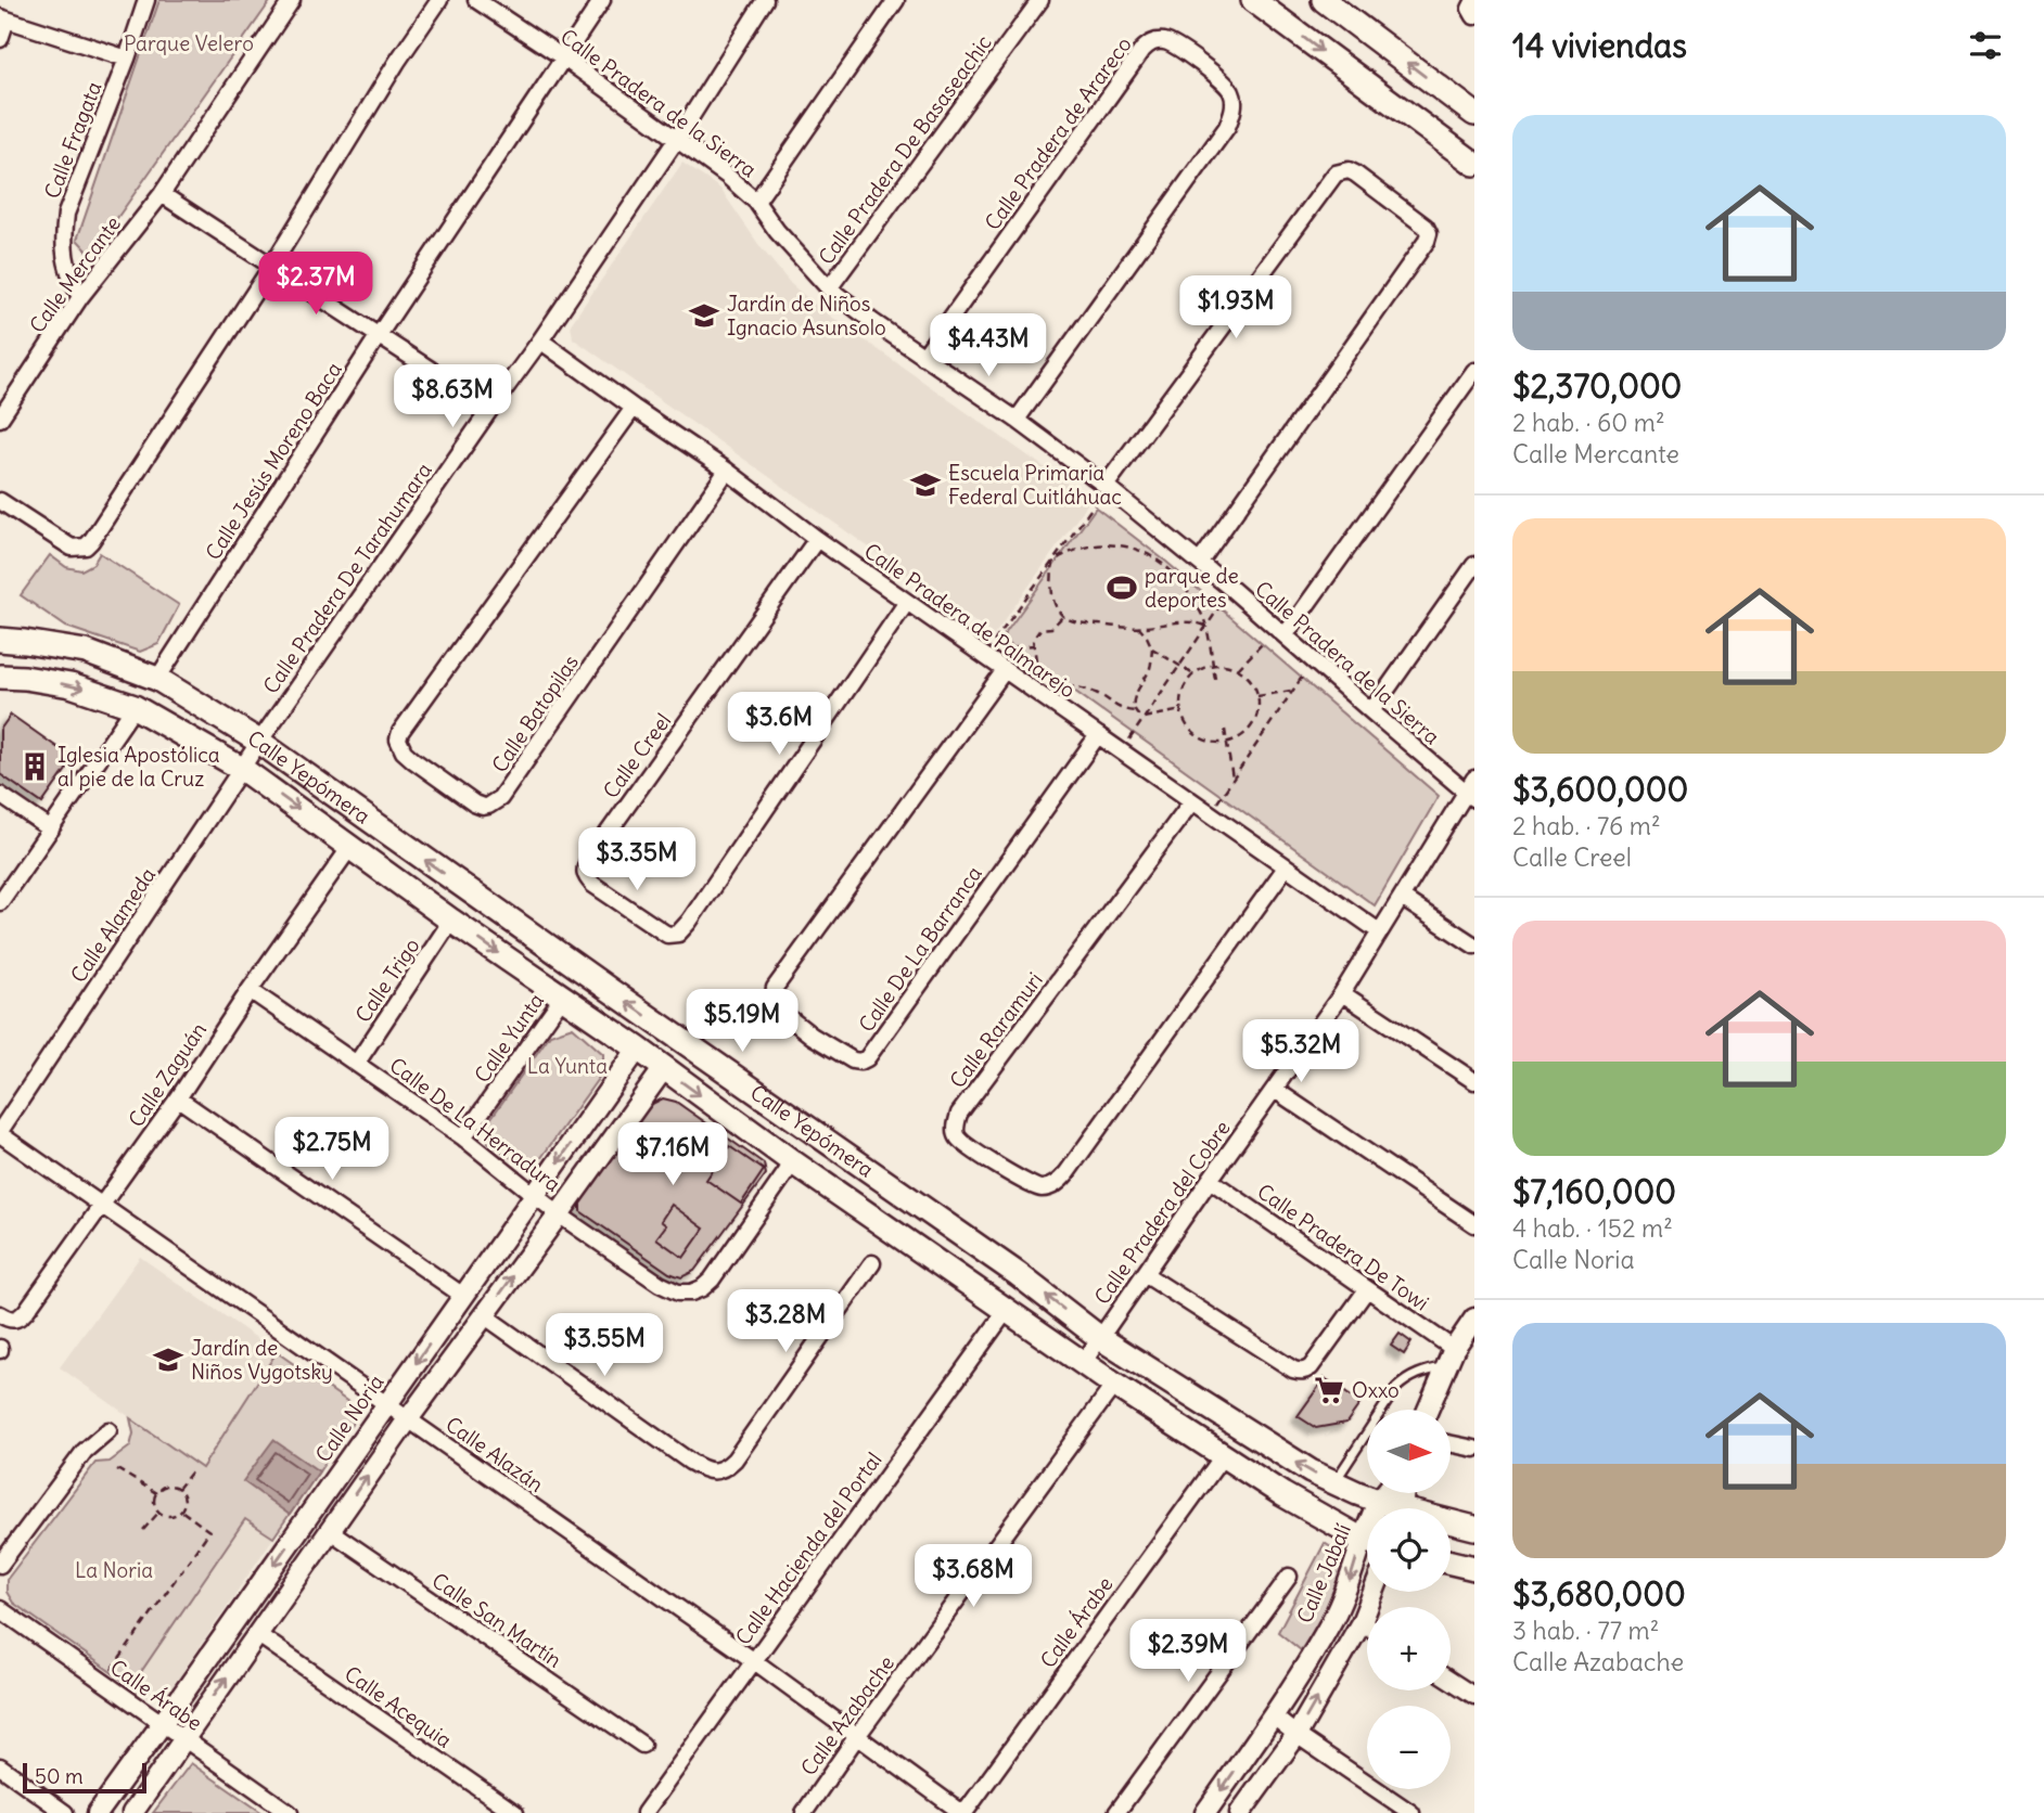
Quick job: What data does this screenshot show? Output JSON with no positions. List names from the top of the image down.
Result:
{
  "streets": {
    "main road": ["Calle Yepómera"],
    "street": [
      "Calle Pradera de la Sierra",
      "Calle Pradera de Arareco",
      "Calle Fragata",
      "Calle Pradera De Basaseachic",
      "Calle Mercante",
      "Calle Jesús Moreno Baca",
      "Calle Pradera De Tarahumara",
      "Calle Pradera de Palmarejo",
      "Calle Batopilas",
      "Calle Creel",
      "Calle Alameda",
      "Calle De La Barranca",
      "Calle Trigo",
      "Calle Raramuri",
      "Calle Yunta",
      "Calle Zaguán",
      "Calle De La Herradura",
      "Calle Pradera del Cobre",
      "Calle Pradera De Towi",
      "Calle Noria",
      "Calle Alazán",
      "Calle Hacienda del Portal",
      "Calle Jabalí",
      "Calle San Martín",
      "Calle Árabe",
      "Calle Acequia",
      "Calle Azabache"
    ]
  },
  "crossings": [
    ["Calle Pradera de la Sierra", "Calle Pradera de Arareco"],
    ["Calle Pradera de la Sierra", "Calle Pradera De Basaseachic"],
    ["Calle Pradera de la Sierra", "Calle Jesús Moreno Baca"],
    ["Calle Pradera de la Sierra", "Calle Pradera De Tarahumara"],
    ["Calle Pradera de la Sierra", "Calle Pradera del Cobre"],
    ["Calle Fragata", "Calle Mercante"],
    ["Calle Jesús Moreno Baca", "Calle Yepómera"],
    ["Calle Pradera De Tarahumara", "Calle Pradera de Palmarejo"],
    ["Calle Pradera De Tarahumara", "Calle Yepómera"],
    ["Calle Pradera De Tarahumara", "Calle Alameda"],
    ["Calle Pradera de Palmarejo", "Calle Batopilas"],
    ["Calle Pradera de Palmarejo", "Calle Creel"],
    ["Calle Pradera de Palmarejo", "Calle De La Barranca"],
    ["Calle Pradera de Palmarejo", "Calle Raramuri"],
    ["Calle Pradera de Palmarejo", "Calle Pradera del Cobre"],
    ["Calle Yepómera", "Calle Alameda"],
    ["Calle Yepómera", "Calle Trigo"],
    ["Calle Yepómera", "Calle Yunta"],
    ["Calle Yepómera", "Calle Zaguán"],
    ["Calle Yepómera", "Calle De La Herradura"],
    ["Calle Yepómera", "Calle Pradera del Cobre"],
    ["Calle Yepómera", "Calle Noria"],
    ["Calle Yepómera", "Calle Hacienda del Portal"],
    ["Calle Yepómera", "Calle Jabalí"],
    ["Calle Yepómera", "Calle Árabe"],
    ["Calle Yepómera", "Calle Azabache"],
    ["Calle Alameda", "Calle Alazán"],
    ["Calle Trigo", "Calle De La Herradura"],
    ["Calle Yunta", "Calle De La Herradura"],
    ["Calle Zaguán", "Calle De La Herradura"],
    ["Calle Zaguán", "Calle Alazán"],
    ["Calle De La Herradura", "Calle Noria"],
    ["Calle Pradera del Cobre", "Calle Pradera De Towi"],
    ["Calle Noria", "Calle Alazán"],
    ["Calle Noria", "Calle Árabe"],
    ["Calle Alazán", "Calle Hacienda del Portal"],
    ["Calle Alazán", "Calle Árabe"],
    ["Calle Alazán", "Calle Azabache"]
  ],
  "parks": ["Parque Velero", "La Yunta", "La Noria"],
  "places": {
    "school or university": ["Jardín de Niños Ignacio Asunsolo", "Escuela Primaria Federal Cuitláhuac", "Jardín de Niños Vygotsky"],
    "sports": ["parque de deportes"],
    "building": ["Iglesia Apostólica al pie de la Cruz"],
    "supermarket": ["Oxxo"]
  },
  "scale_bar": "50 m",
  "north": "right",
  "page": {
    "heading": "14 viviendas",
    "list": [
      {
        "name": "$2,370,000",
        "note": "2 hab. · 60 m² · Calle Mercante"
      },
      {
        "name": "$3,600,000",
        "note": "2 hab. · 76 m² · Calle Creel"
      },
      {
        "name": "$7,160,000",
        "note": "4 hab. · 152 m² · Calle Noria"
      },
      {
        "name": "$3,680,000",
        "note": "3 hab. · 77 m² · Calle Azabache"
      }
    ],
    "price": [
      "$2.37M",
      "$1.93M",
      "$4.43M",
      "$8.63M",
      "$3.6M",
      "$3.35M",
      "$5.19M",
      "$5.32M",
      "$2.75M",
      "$7.16M",
      "$3.28M",
      "$3.55M",
      "$3.68M",
      "$2.39M"
    ],
    "map_buttons": ["+", "−"],
    "scale": "50 m"
  }
}
